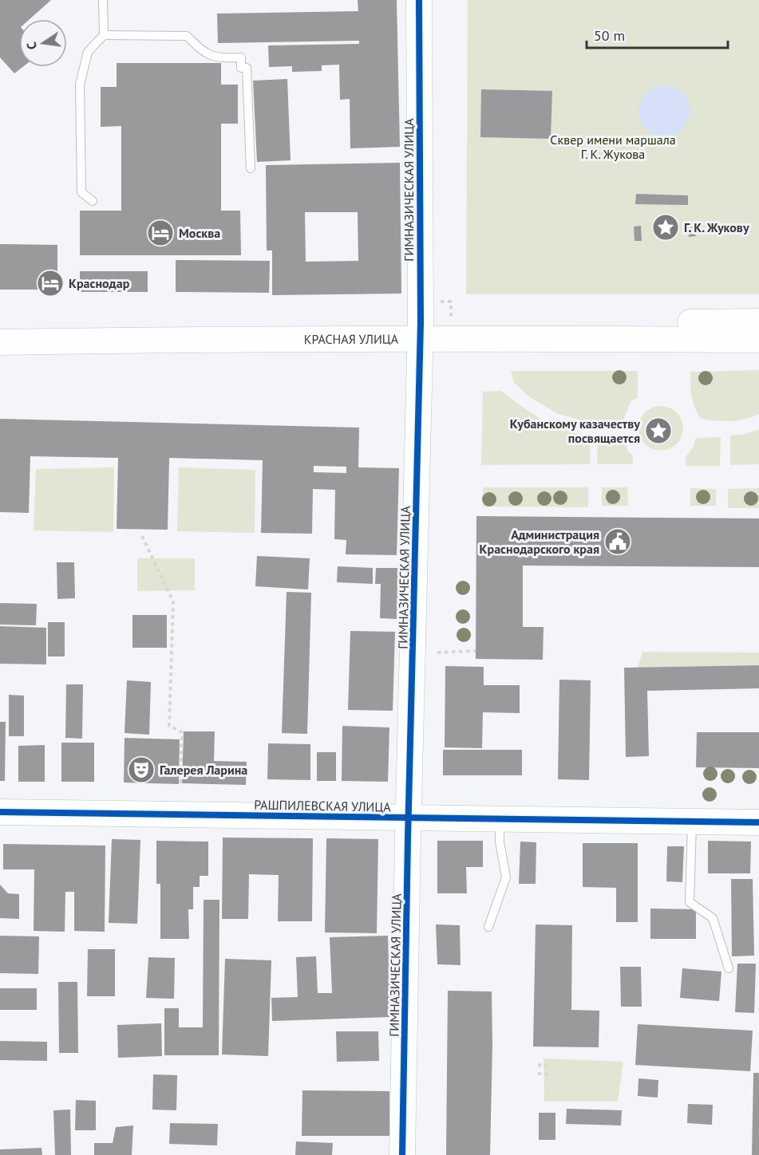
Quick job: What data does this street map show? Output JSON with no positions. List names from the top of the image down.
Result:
{
  "streets": {
    "street": ["ГИМНАЗИЧЕСКАЯ УЛИЦА", "КРАСНАЯ УЛИЦА", "РАШПИЛЕВСКАЯ УЛИЦА"]
  },
  "crossings": [
    ["ГИМНАЗИЧЕСКАЯ УЛИЦА", "КРАСНАЯ УЛИЦА"],
    ["ГИМНАЗИЧЕСКАЯ УЛИЦА", "РАШПИЛЕВСКАЯ УЛИЦА"]
  ],
  "parks": ["Сквер имени маршала Г. К. Жукова"],
  "places": {
    "place": ["Г. К. Жукову", "Кубанскому казачеству посвящается"],
    "hotel": ["Москва", "Краснодар"],
    "public building": ["Администрация Краснодарского края"],
    "theatre": ["Галерея Ларина"]
  },
  "scale_bar": "50 m",
  "north": "left"
}
